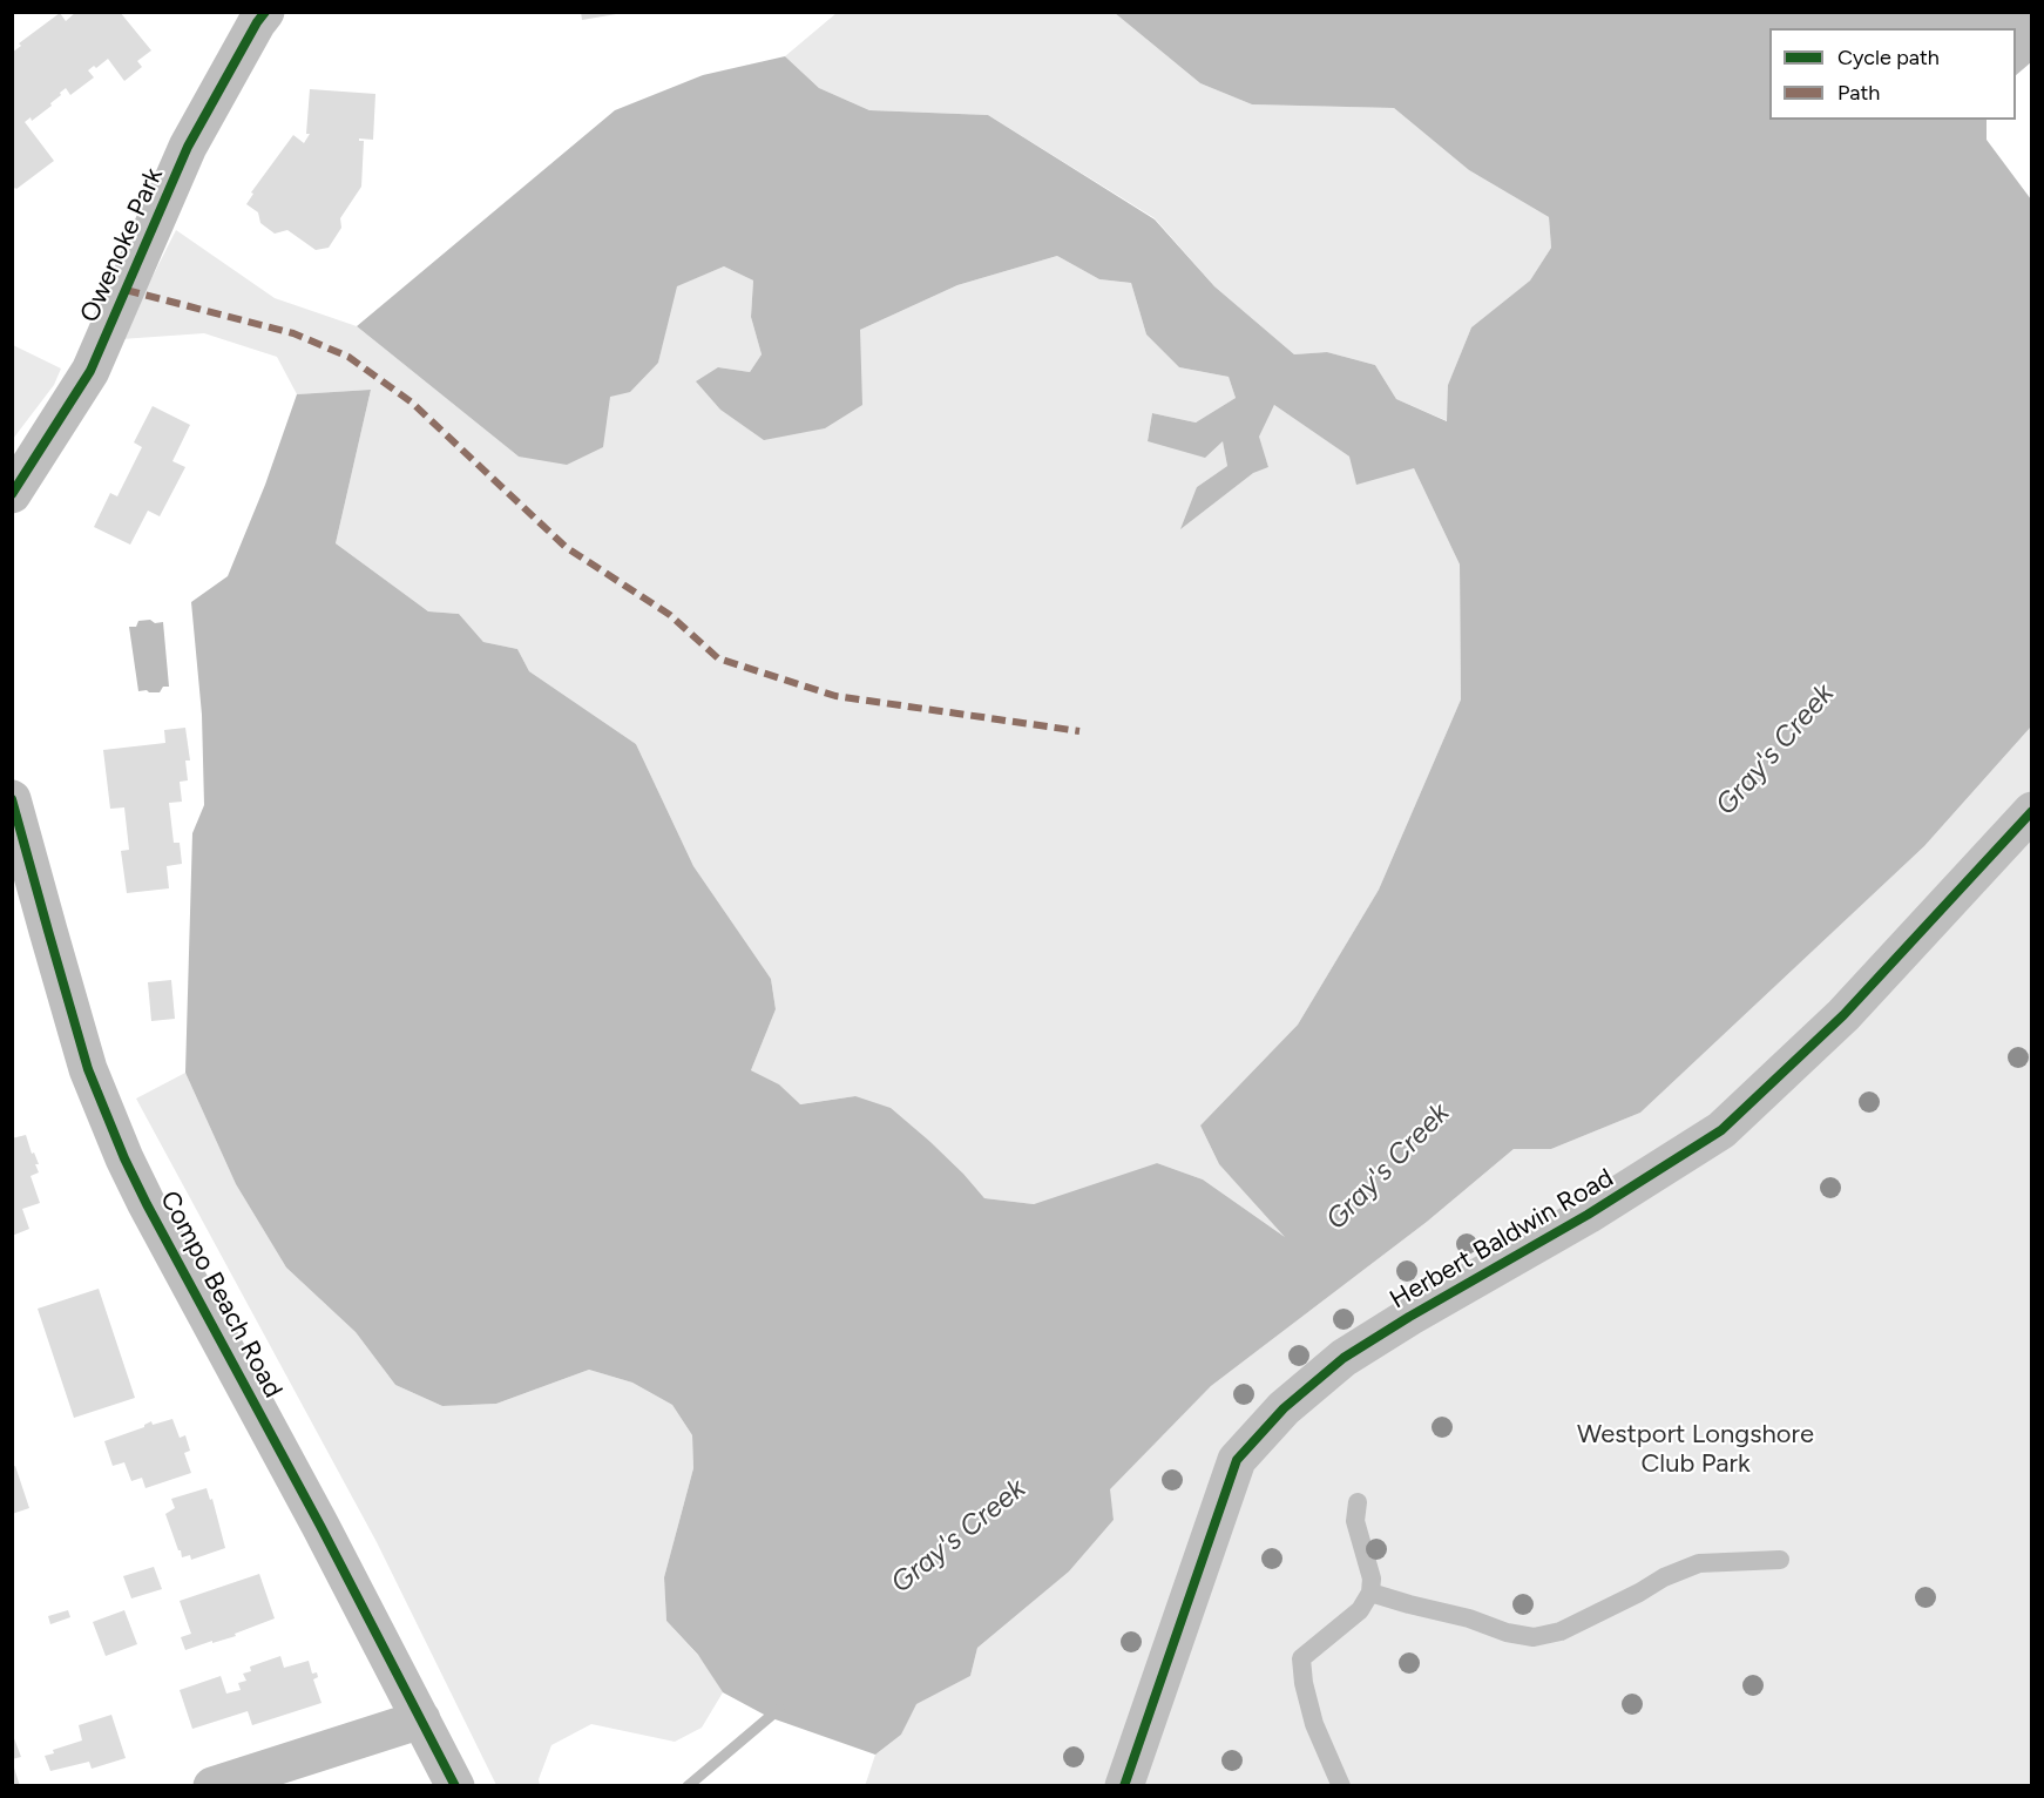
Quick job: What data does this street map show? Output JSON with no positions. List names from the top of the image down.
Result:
{
  "streets": {
    "street": ["Owenoke Park", "Herbert Baldwin Road", "Compo Beach Road"]
  },
  "water": ["Gray's Creek"],
  "parks": ["Westport Longshore Club Park"],
  "legend": ["Cycle path", "Path"]
}
